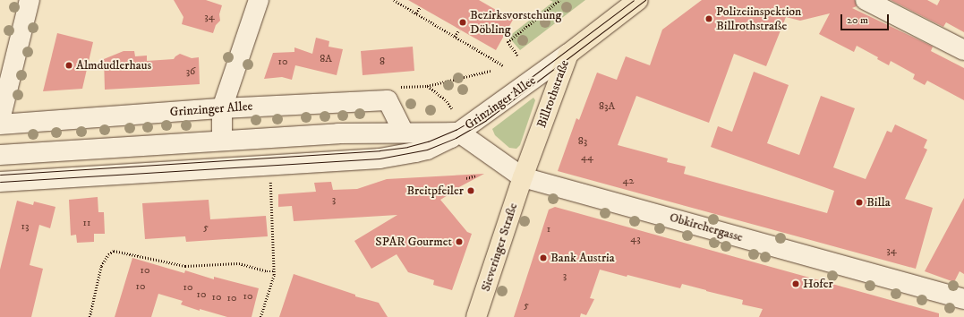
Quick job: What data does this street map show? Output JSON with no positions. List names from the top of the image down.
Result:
{
  "streets": {
    "main road": ["Billrothstraße", "Sieveringer Straße"],
    "street": ["Grinzinger Allee", "Obkirchergasse"]
  },
  "crossings": [
    ["Billrothstraße", "Grinzinger Allee"],
    ["Billrothstraße", "Obkirchergasse"],
    ["Billrothstraße", "Sieveringer Straße"],
    ["Grinzinger Allee", "Obkirchergasse"],
    ["Obkirchergasse", "Sieveringer Straße"]
  ],
  "places": [
    "Polizeiinspektion Billrothstraße",
    "Bezirksvorstehung Döbling",
    "Almdudlerhaus",
    "Breitpfeiler",
    "Billa",
    "SPAR Gourmet",
    "Bank Austria",
    "Hofer"
  ],
  "house_numbers": [
    "34",
    "8A",
    "10",
    "8",
    "36",
    "83A",
    "83",
    "44",
    "42",
    "3",
    "11",
    "13",
    "5",
    "1",
    "43",
    "34",
    "10",
    "3",
    "10",
    "10",
    "10",
    "10",
    "10",
    "10",
    "5"
  ],
  "scale_bar": "20 m"
}
